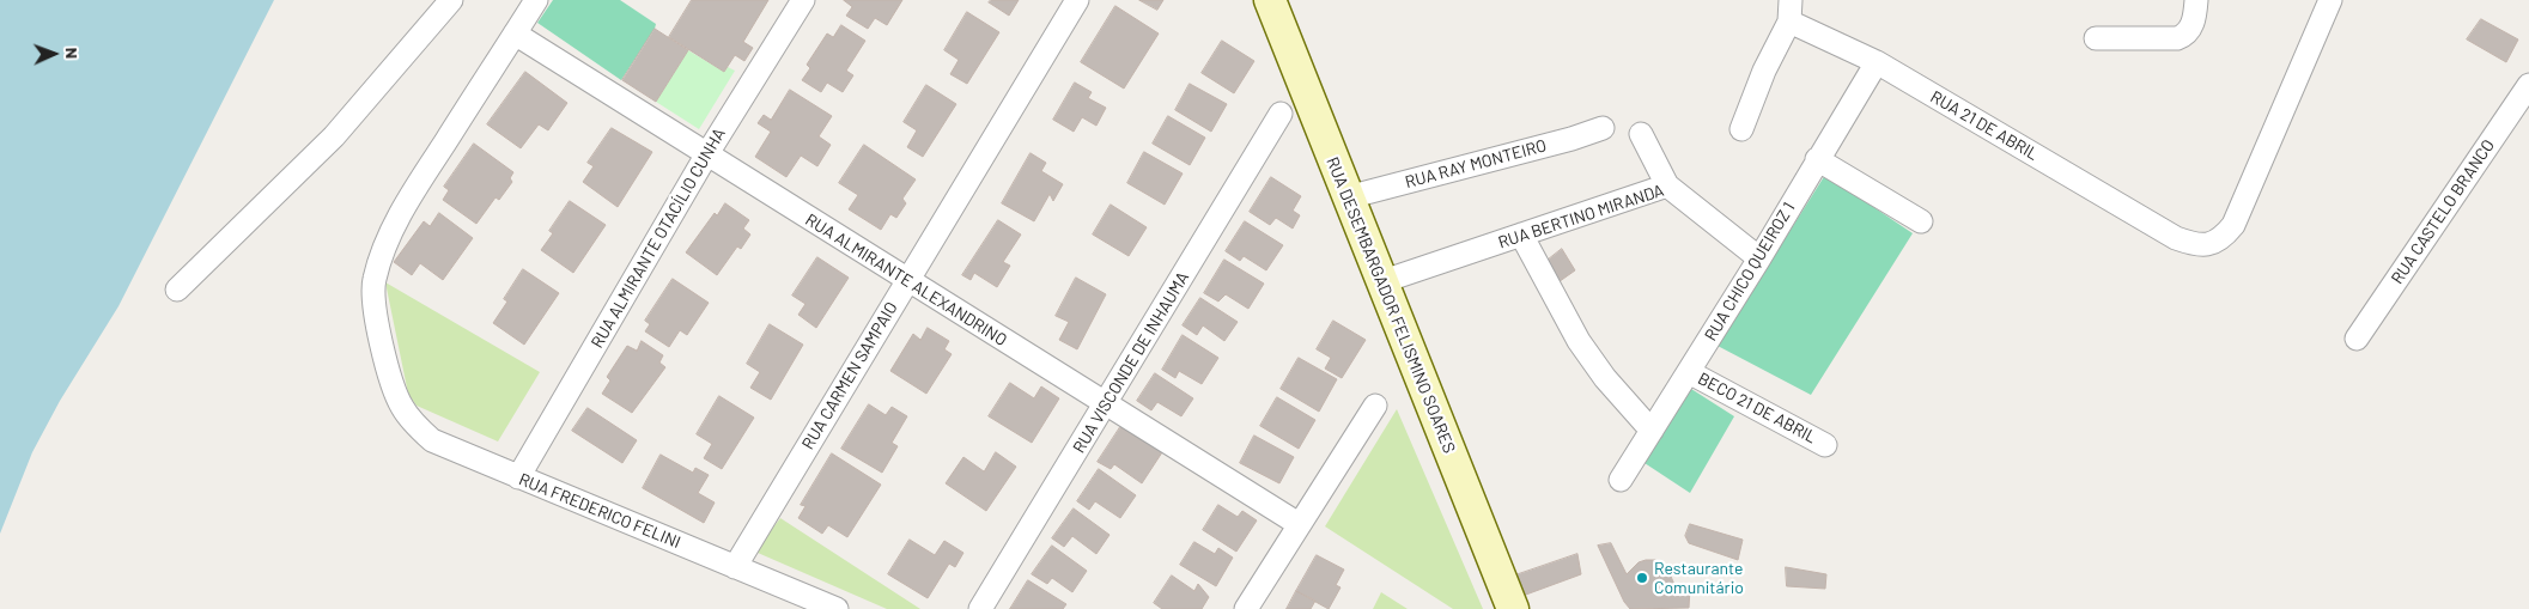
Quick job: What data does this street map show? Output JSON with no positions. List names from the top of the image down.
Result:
{
  "streets": {
    "street": [
      "RUA 21 DE ABRIL",
      "RUA RAY MONTEIRO",
      "RUA CASTELO BRANCO",
      "RUA BERTINO MIRANDA",
      "RUA ALMIRANTE OTACÍLIO CUNHA",
      "RUA CHICO QUEIROZ 1",
      "RUA ALMIRANTE ALEXANDRINO",
      "RUA DESEMBARGADOR FELISMINO SOARES",
      "RUA VISCONDE DE INHAUMA",
      "RUA CARMEN SAMPAIO",
      "BECO 21 DE ABRIL",
      "RUA FREDERICO FELINI"
    ]
  },
  "crossings": [
    ["RUA 21 DE ABRIL", "RUA CHICO QUEIROZ 1"],
    ["RUA RAY MONTEIRO", "RUA DESEMBARGADOR FELISMINO SOARES"],
    ["RUA BERTINO MIRANDA", "RUA CHICO QUEIROZ 1"],
    ["RUA BERTINO MIRANDA", "RUA DESEMBARGADOR FELISMINO SOARES"],
    ["RUA ALMIRANTE OTACÍLIO CUNHA", "RUA ALMIRANTE ALEXANDRINO"],
    ["RUA ALMIRANTE OTACÍLIO CUNHA", "RUA FREDERICO FELINI"],
    ["RUA CHICO QUEIROZ 1", "BECO 21 DE ABRIL"],
    ["RUA ALMIRANTE ALEXANDRINO", "RUA VISCONDE DE INHAUMA"],
    ["RUA ALMIRANTE ALEXANDRINO", "RUA CARMEN SAMPAIO"],
    ["RUA ALMIRANTE ALEXANDRINO", "RUA FREDERICO FELINI"],
    ["RUA CARMEN SAMPAIO", "RUA FREDERICO FELINI"]
  ],
  "places": ["Restaurante Comunitário"],
  "north": "right"
}
